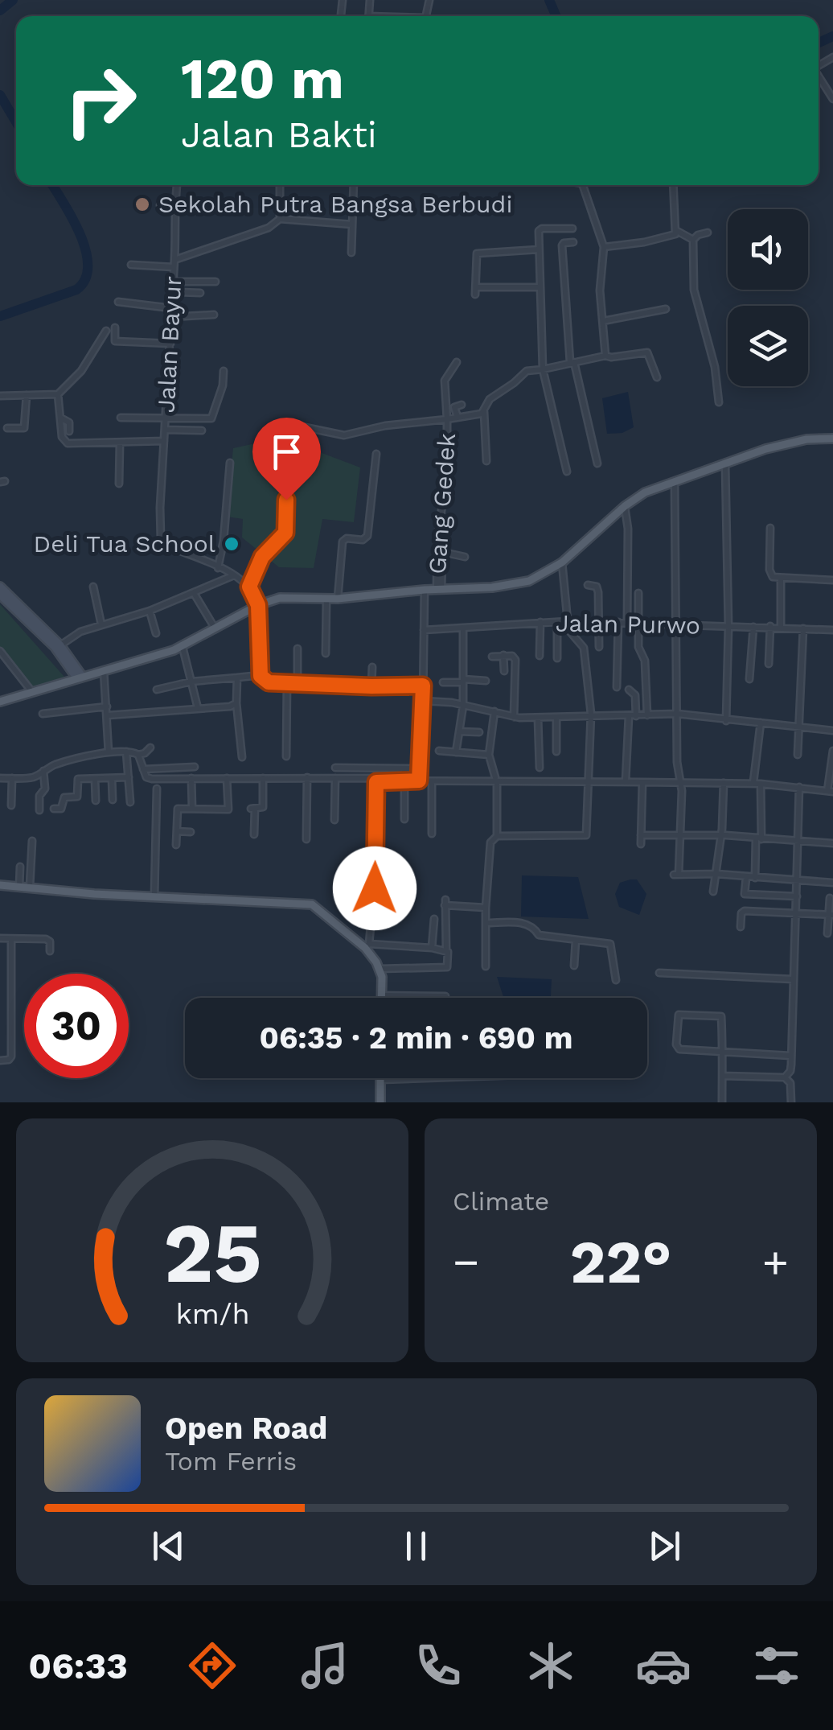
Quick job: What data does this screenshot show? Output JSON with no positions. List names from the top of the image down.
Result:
{
  "streets": {
    "street": ["Jalan Bayur", "Gang Gedek", "Jalan Purwo"]
  },
  "places": ["Sekolah Putra Bangsa Berbudi", "Deli Tua School"],
  "page": {
    "turn": ["120 m", "Jalan Bakti"],
    "limit": "30",
    "trip": "06:35 · 2 min · 690 m",
    "tile": "Climate",
    "heat": ["−", "22°", "+"],
    "song": ["Open Road", "Tom Ferris"],
    "tabs": "06:33",
    "gauge": ["25", "km/h"]
  }
}
